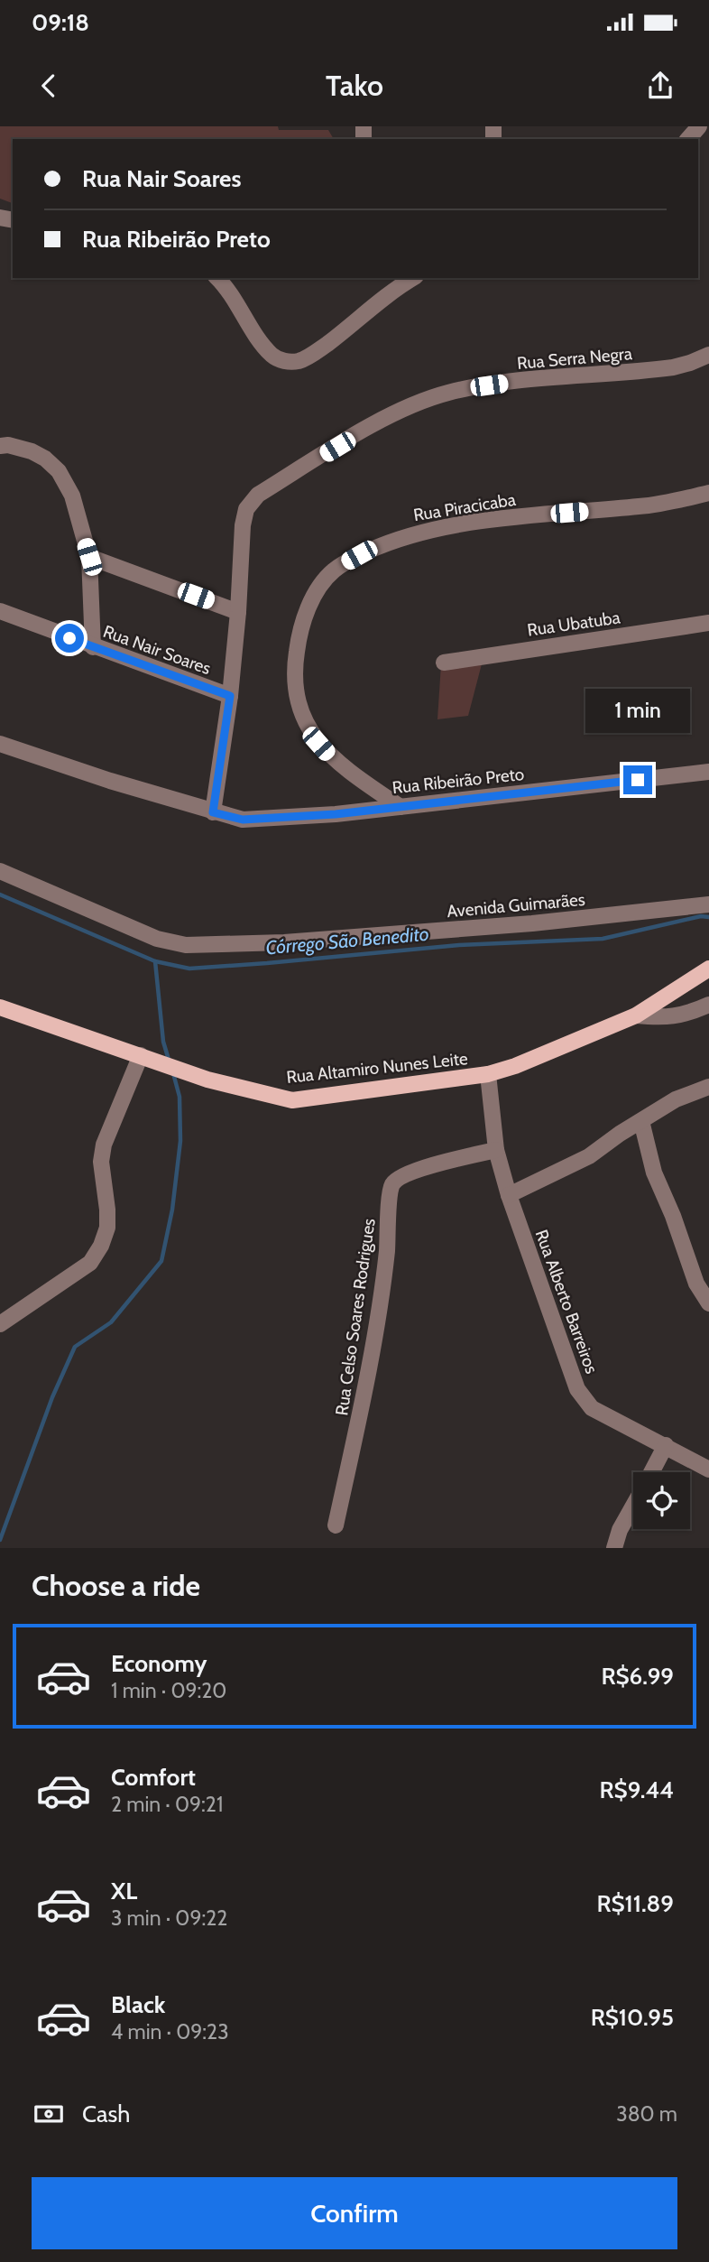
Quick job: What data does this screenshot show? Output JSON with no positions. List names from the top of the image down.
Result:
{
  "streets": {
    "main road": ["Rua Altamiro Nunes Leite"],
    "street": [
      "Rua Serra Negra",
      "Rua Piracicaba",
      "Rua Ubatuba",
      "Rua Nair Soares",
      "Rua Ribeirão Preto",
      "Avenida Guimarães",
      "Rua Alberto Barreiros",
      "Rua Celso Soares Rodrigues"
    ]
  },
  "crossings": [
    ["Rua Piracicaba", "Rua Ribeirão Preto"],
    ["Rua Altamiro Nunes Leite", "Rua Alberto Barreiros"],
    ["Rua Alberto Barreiros", "Rua Celso Soares Rodrigues"]
  ],
  "water": ["Córrego São Benedito"],
  "page": {
    "status": "09:18",
    "header": "Tako",
    "banner": ["Rua Nair Soares", "Rua Ribeirão Preto"],
    "bubble": "1 min",
    "heading": "Choose a ride",
    "list": [
      {
        "name": "Economy",
        "note": "1 min · 09:20",
        "value": "R$6.99"
      },
      {
        "name": "Comfort",
        "note": "2 min · 09:21",
        "value": "R$9.44"
      },
      {
        "name": "XL",
        "note": "3 min · 09:22",
        "value": "R$11.89"
      },
      {
        "name": "Black",
        "note": "4 min · 09:23",
        "value": "R$10.95"
      }
    ],
    "pay": ["Cash", "380 m"],
    "buttons": "Confirm"
  }
}
